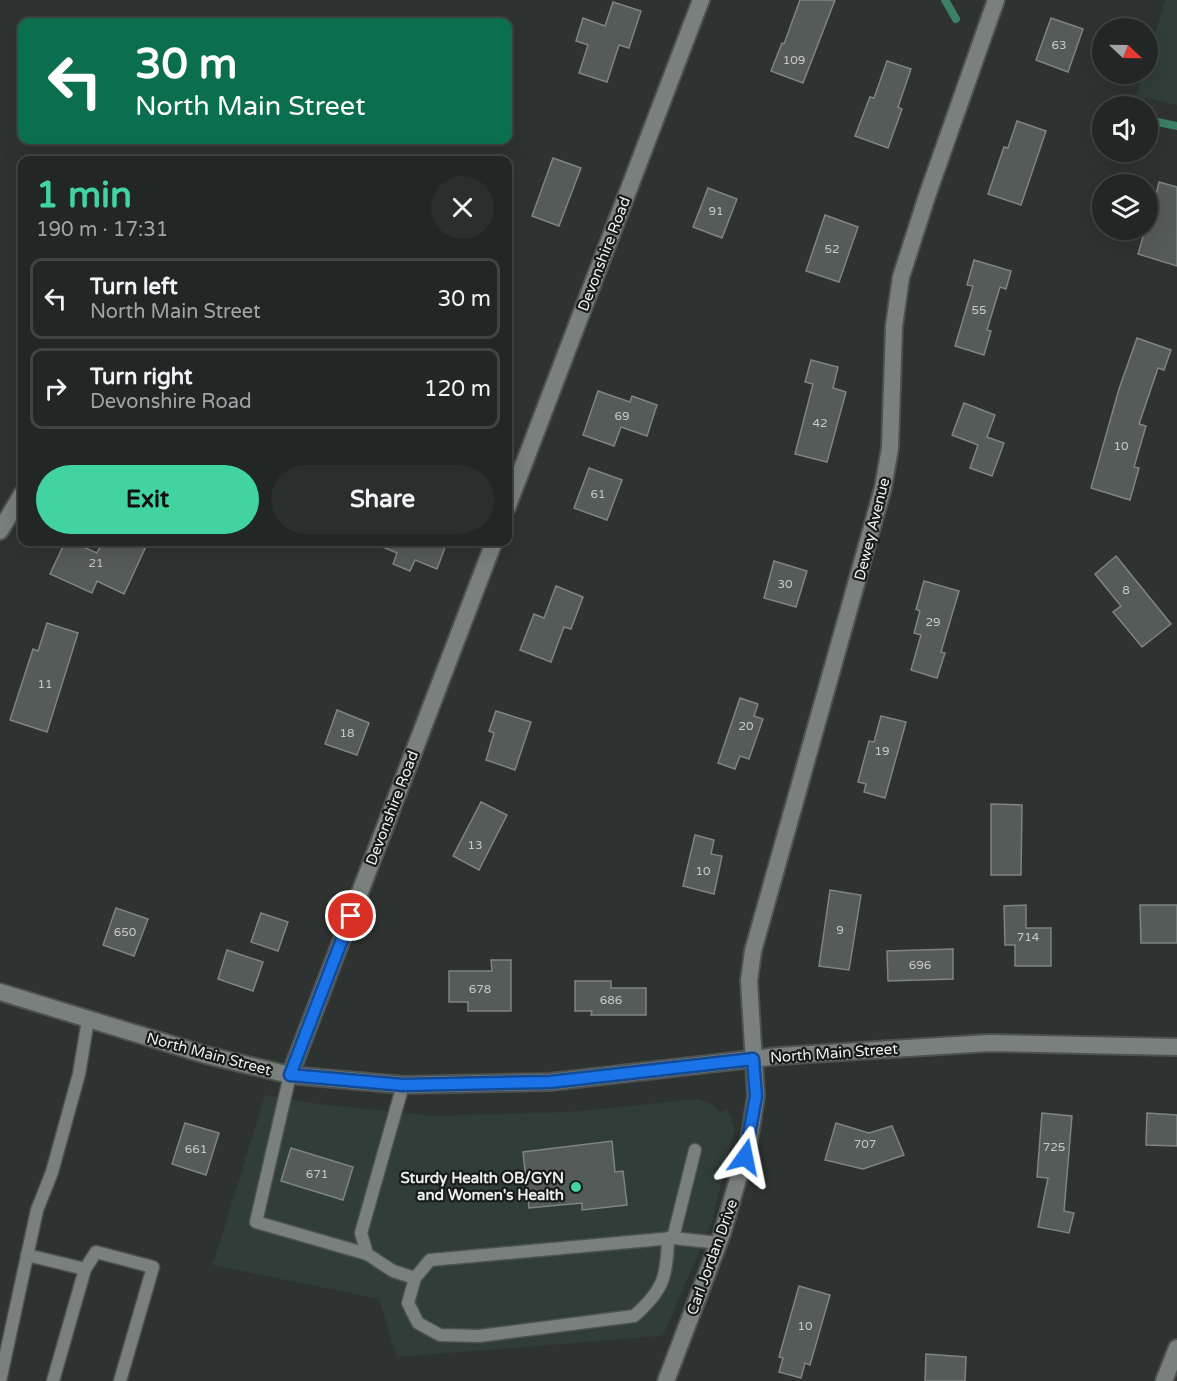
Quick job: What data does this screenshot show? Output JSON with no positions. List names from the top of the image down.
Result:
{
  "streets": {
    "street": [
      "Devonshire Road",
      "Dewey Avenue",
      "North Main Street",
      "Carl Jordan Drive"
    ]
  },
  "crossings": [
    ["Devonshire Road", "North Main Street"],
    ["Dewey Avenue", "North Main Street"],
    ["Dewey Avenue", "Carl Jordan Drive"],
    ["North Main Street", "Carl Jordan Drive"]
  ],
  "places": ["Sturdy Health OB/GYN and Women's Health"],
  "house_numbers": [
    "63",
    "109",
    "91",
    "52",
    "55",
    "69",
    "42",
    "10",
    "61",
    "21",
    "30",
    "8",
    "29",
    "11",
    "20",
    "18",
    "19",
    "13",
    "10",
    "9",
    "650",
    "714",
    "696",
    "678",
    "686",
    "707",
    "725",
    "661",
    "671",
    "10"
  ],
  "north": "right",
  "page": {
    "turn": ["30 m", "North Main Street"],
    "heading": ["1 min", "190 m · 17:31"],
    "list": [
      {
        "name": "Turn left",
        "note": "North Main Street",
        "value": "30 m"
      },
      {
        "name": "Turn right",
        "note": "Devonshire Road",
        "value": "120 m"
      }
    ],
    "buttons": ["Exit", "Share"]
  }
}
